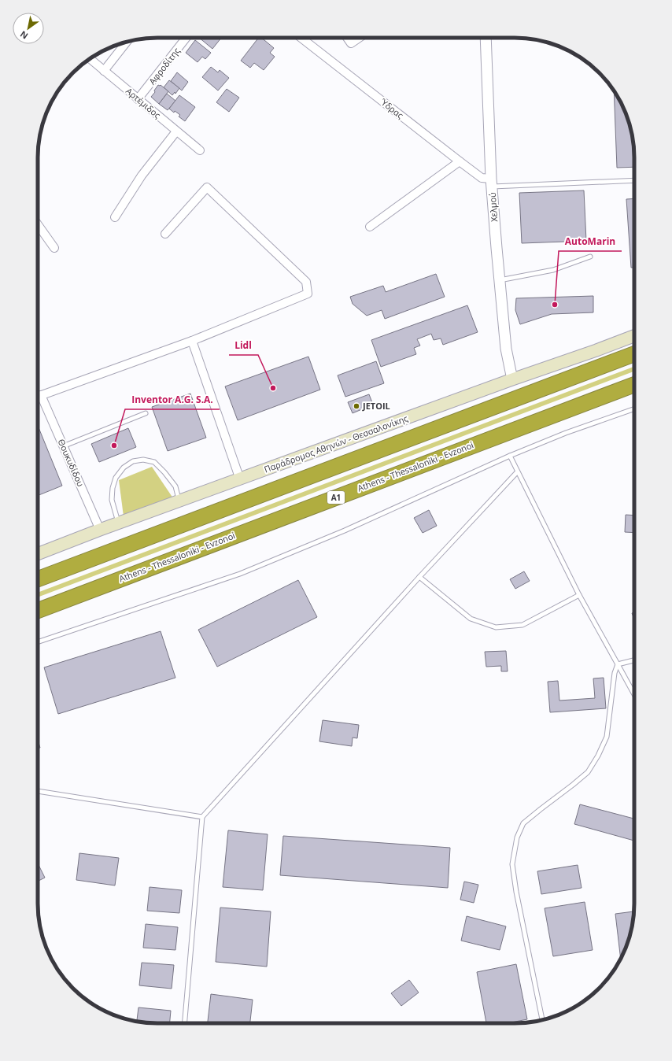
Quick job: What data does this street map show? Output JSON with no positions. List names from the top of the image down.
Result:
{
  "streets": {
    "highway": ["Athens - Thessaloniki - Evzonoi", "Α1"],
    "main road": ["Παράδρομος Αθηνών - Θεσσαλονίκης"],
    "street": [
      "Αφροδίτης",
      "Αρτέμιδος",
      "Ύδρας",
      "Χελμού",
      "Θουκυδίδου"
    ]
  },
  "crossings": [
    ["Αφροδίτης", "Αρτέμιδος"],
    ["Ύδρας", "Χελμού"],
    ["Χελμού", "Παράδρομος Αθηνών - Θεσσαλονίκης"],
    ["Παράδρομος Αθηνών - Θεσσαλονίκης", "Θουκυδίδου"]
  ],
  "places": [
    "AutoMarin",
    "Lidl",
    "JETOIL",
    "Inventor A.G. S.A."
  ],
  "north": "bottom left"
}
